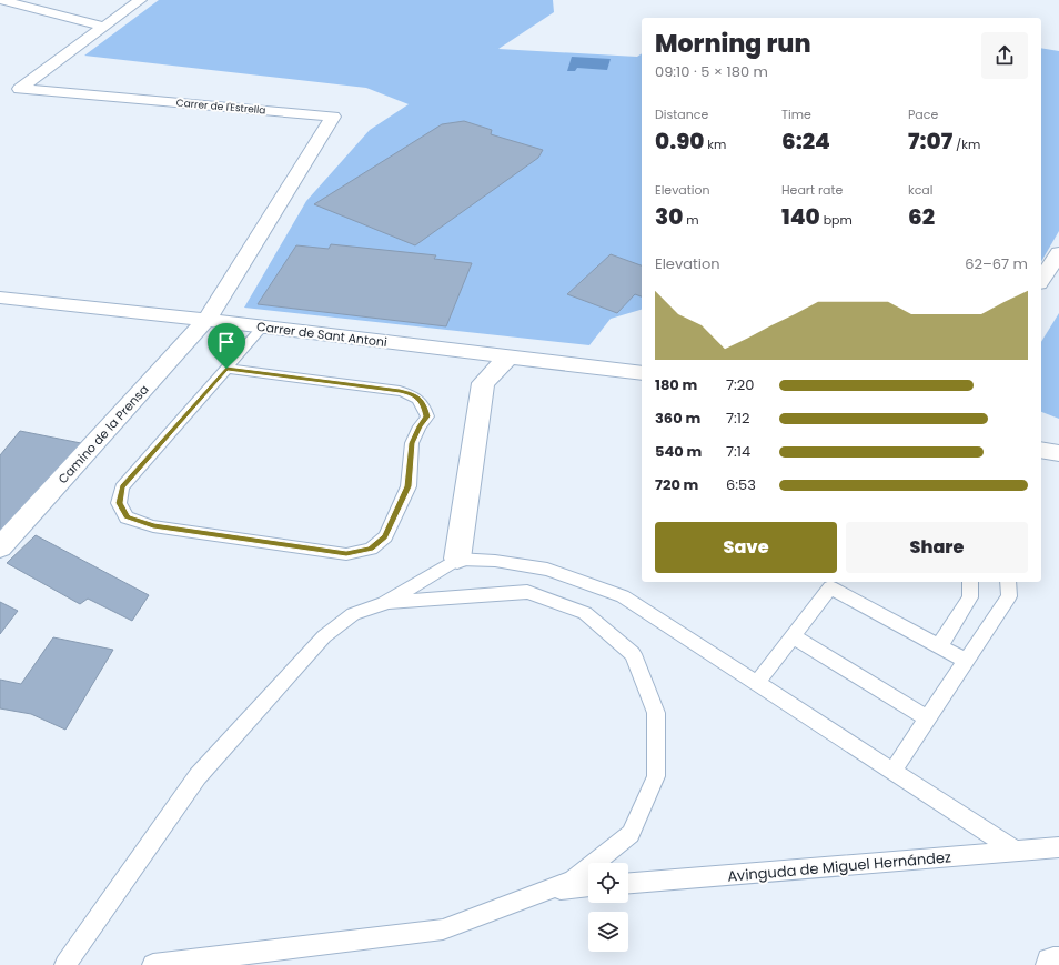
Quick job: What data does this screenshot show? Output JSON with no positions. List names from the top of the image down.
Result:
{
  "streets": {
    "street": ["Carrer de l'Estrella", "Carrer de Sant Antoni", "Camino de la Prensa"],
    "lane": ["Avinguda de Miguel Hernández"]
  },
  "crossings": [
    ["Carrer de l'Estrella", "Carrer de Sant Antoni"],
    ["Carrer de l'Estrella", "Camino de la Prensa"],
    ["Carrer de Sant Antoni", "Camino de la Prensa"]
  ],
  "page": {
    "heading": ["Morning run", "09:10 · 5 × 180 m"],
    "stats": [
      ["Distance", "0.90 km"],
      ["Time", "6:24"],
      ["Pace", "7:07 /km"],
      ["Elevation", "30 m"],
      ["Heart rate", "140 bpm"],
      ["kcal", "62"]
    ],
    "chart": ["Elevation", "62–67 m"],
    "list": [
      {
        "name": "180 m",
        "note": "7:20"
      },
      {
        "name": "360 m",
        "note": "7:12"
      },
      {
        "name": "540 m",
        "note": "7:14"
      },
      {
        "name": "720 m",
        "note": "6:53"
      }
    ],
    "buttons": ["Save", "Share"]
  }
}
